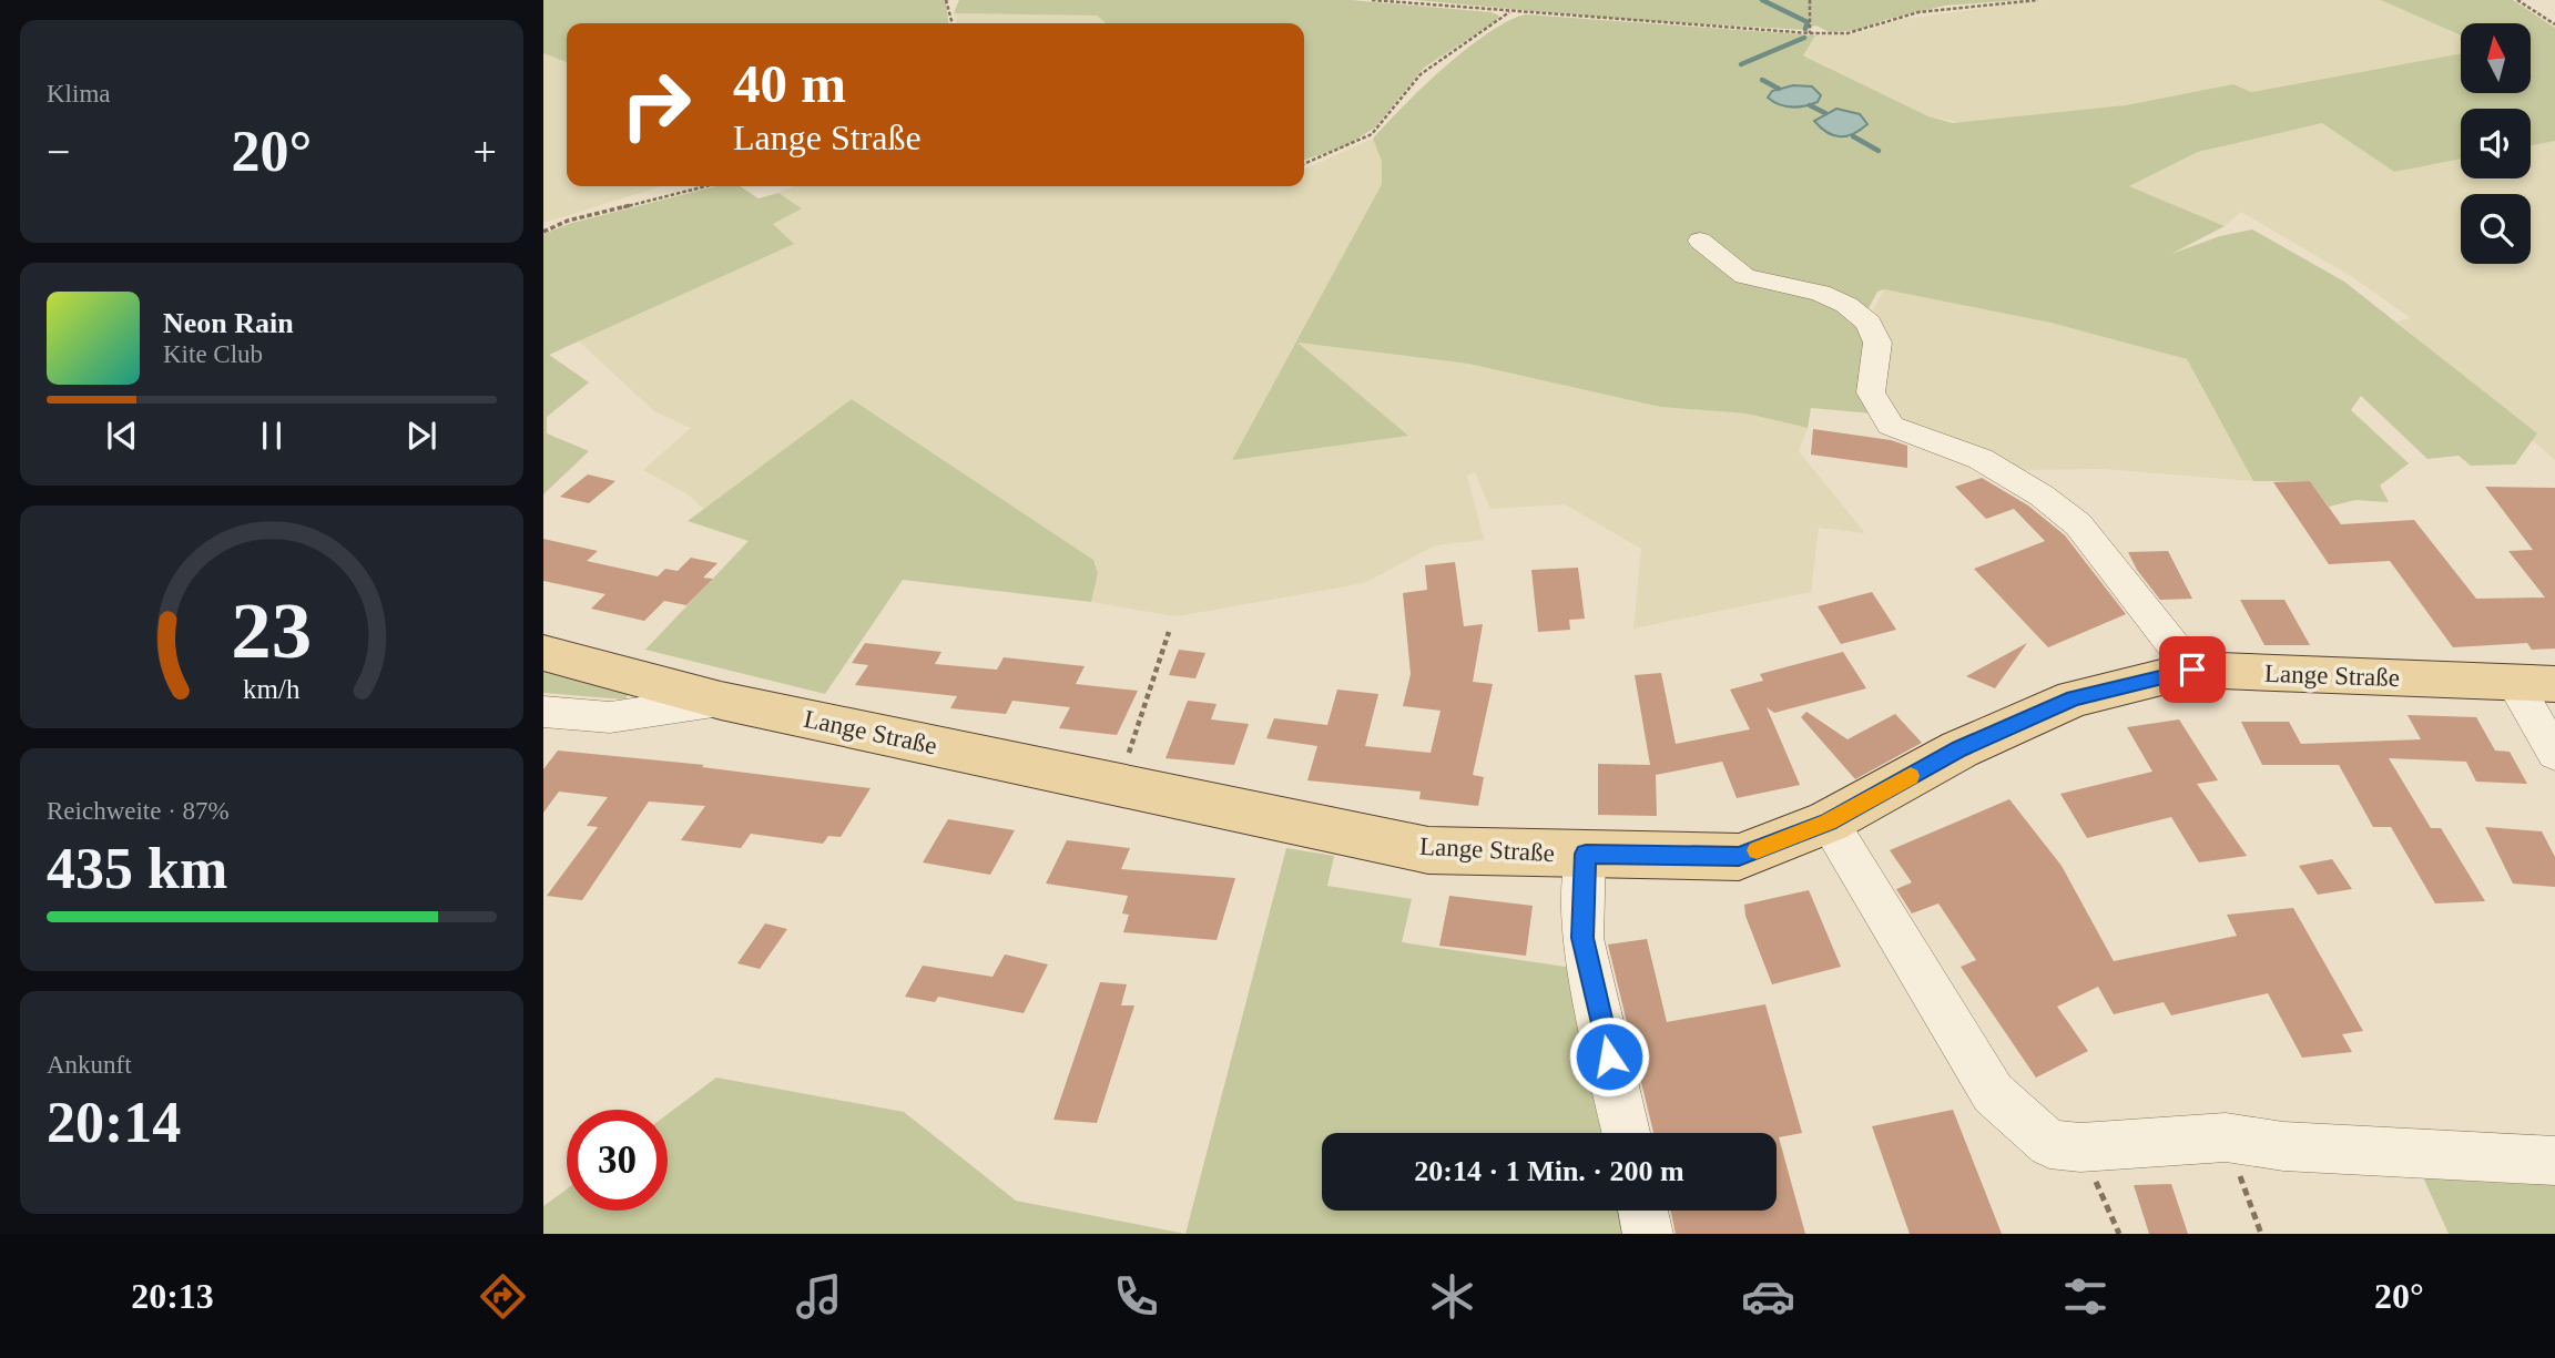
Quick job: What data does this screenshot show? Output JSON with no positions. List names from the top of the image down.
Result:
{
  "streets": {
    "main road": ["Lange Straße"]
  },
  "north": "top",
  "page": {
    "tile": [
      "Klima",
      ["Reichweite · 87%", "435 km"],
      ["Ankunft", "20:14"]
    ],
    "turn": ["40 m", "Lange Straße"],
    "heat": ["−", "20°", "+"],
    "song": ["Neon Rain", "Kite Club"],
    "limit": "30",
    "trip": "20:14 · 1 Min. · 200 m",
    "tabs": ["20:13", "20°"],
    "gauge": ["23", "km/h"]
  }
}
